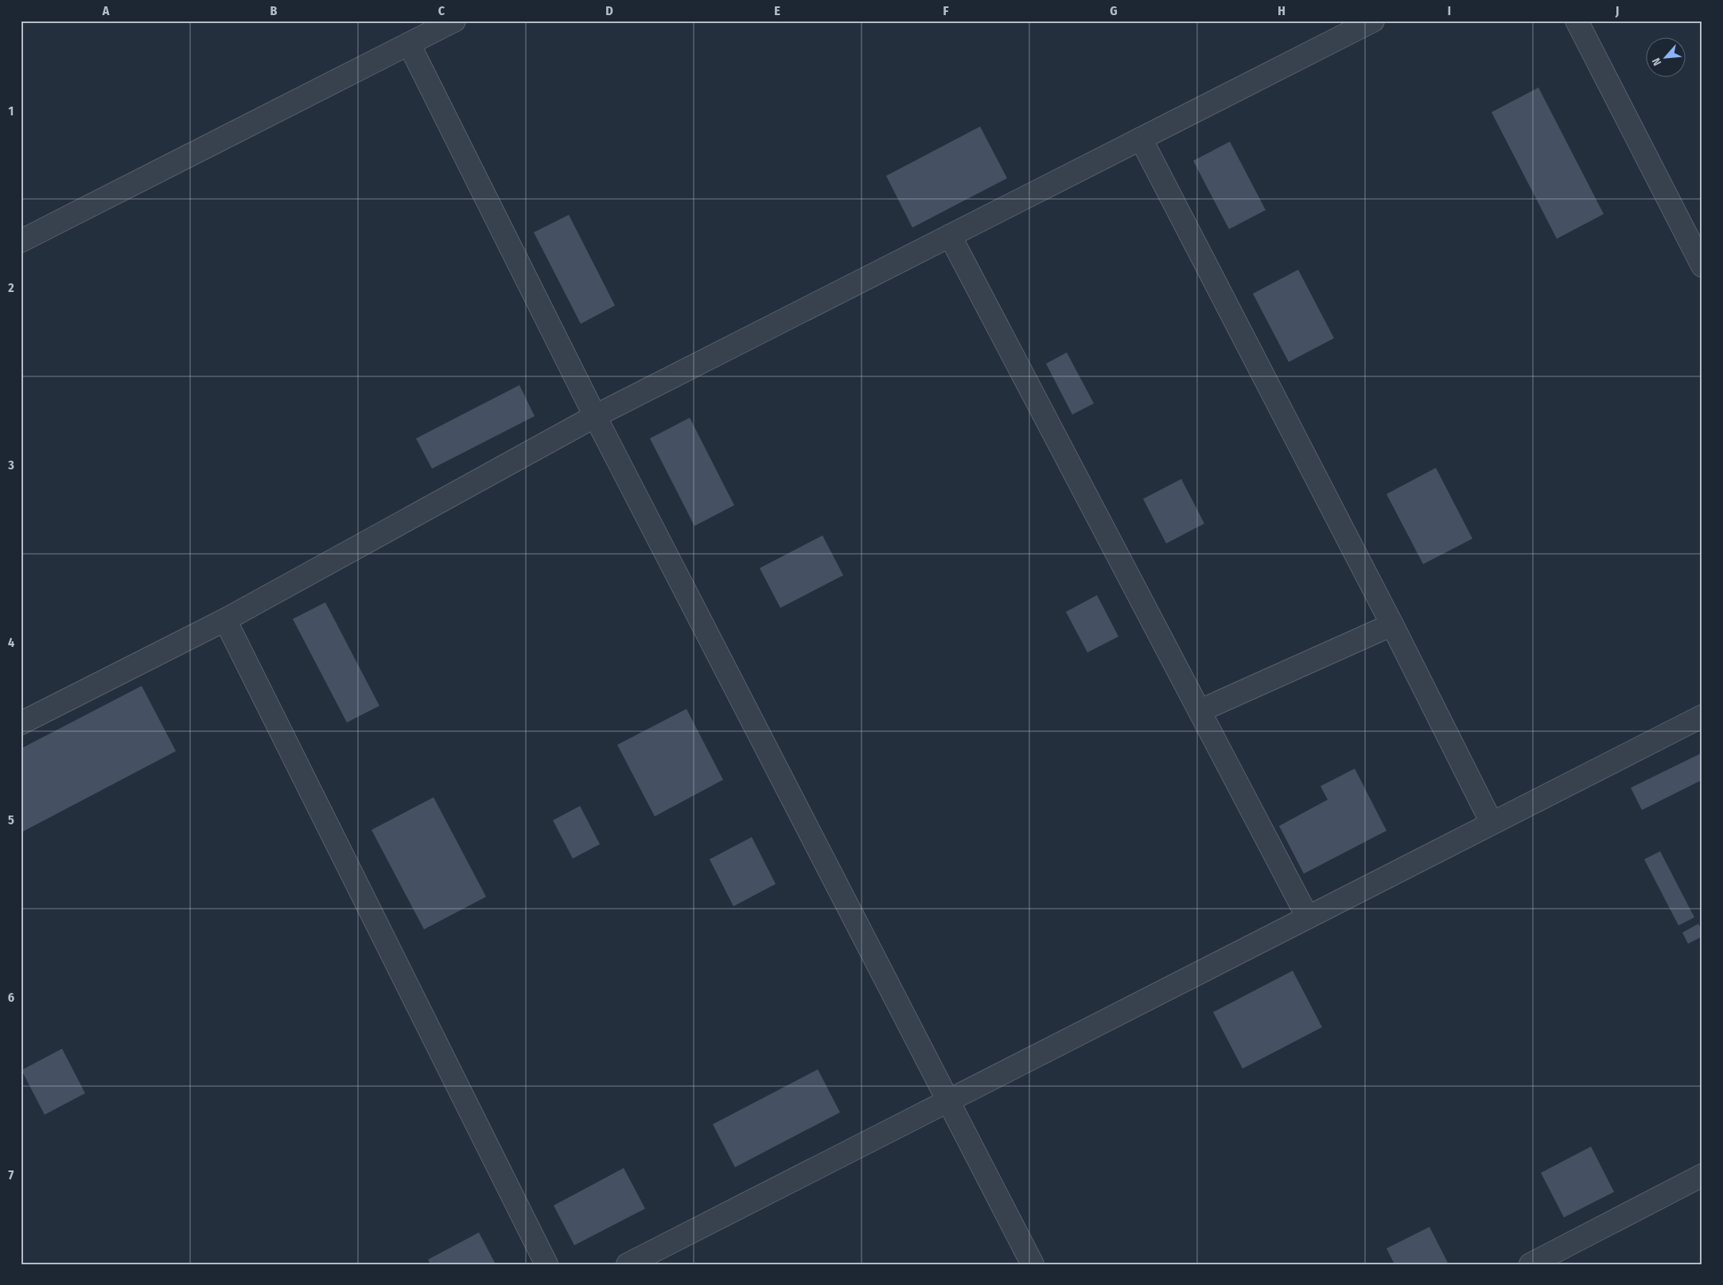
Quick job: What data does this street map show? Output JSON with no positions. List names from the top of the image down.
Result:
{
  "north": "bottom left",
  "grid": {
    "columns": [
      "A",
      "B",
      "C",
      "D",
      "E",
      "F",
      "G",
      "H",
      "I",
      "J"
    ],
    "rows": [
      "1",
      "2",
      "3",
      "4",
      "5",
      "6",
      "7"
    ]
  }
}
